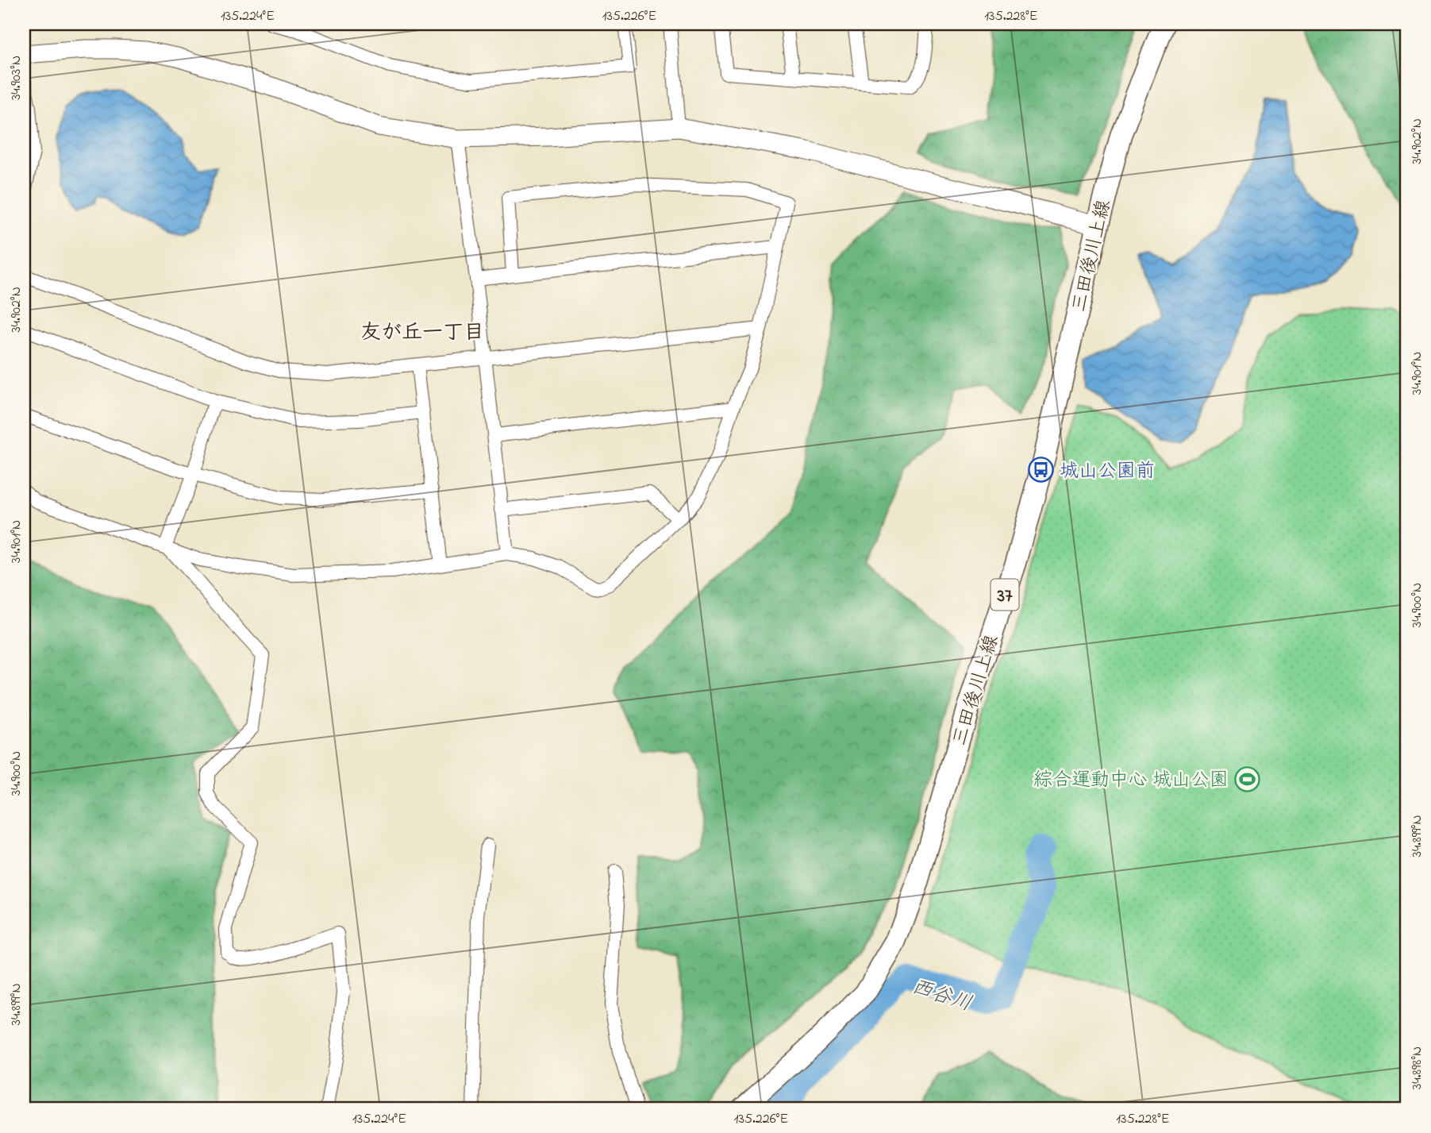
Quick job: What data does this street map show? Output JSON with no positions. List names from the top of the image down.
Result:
{
  "streets": {
    "main road": ["三田後川上線", "37"]
  },
  "districts": ["友が丘一丁目"],
  "water": ["西谷川"],
  "places": {
    "bus stop": ["城山公園前"],
    "sports": ["綜合運動中心 城山公園"]
  },
  "coordinates": [
    "135.224°E",
    "135.226°E",
    "135.228°E",
    "34.903°N",
    "34.902°N",
    "34.901°N",
    "34.900°N",
    "34.899°N",
    "34.898°N"
  ]
}
